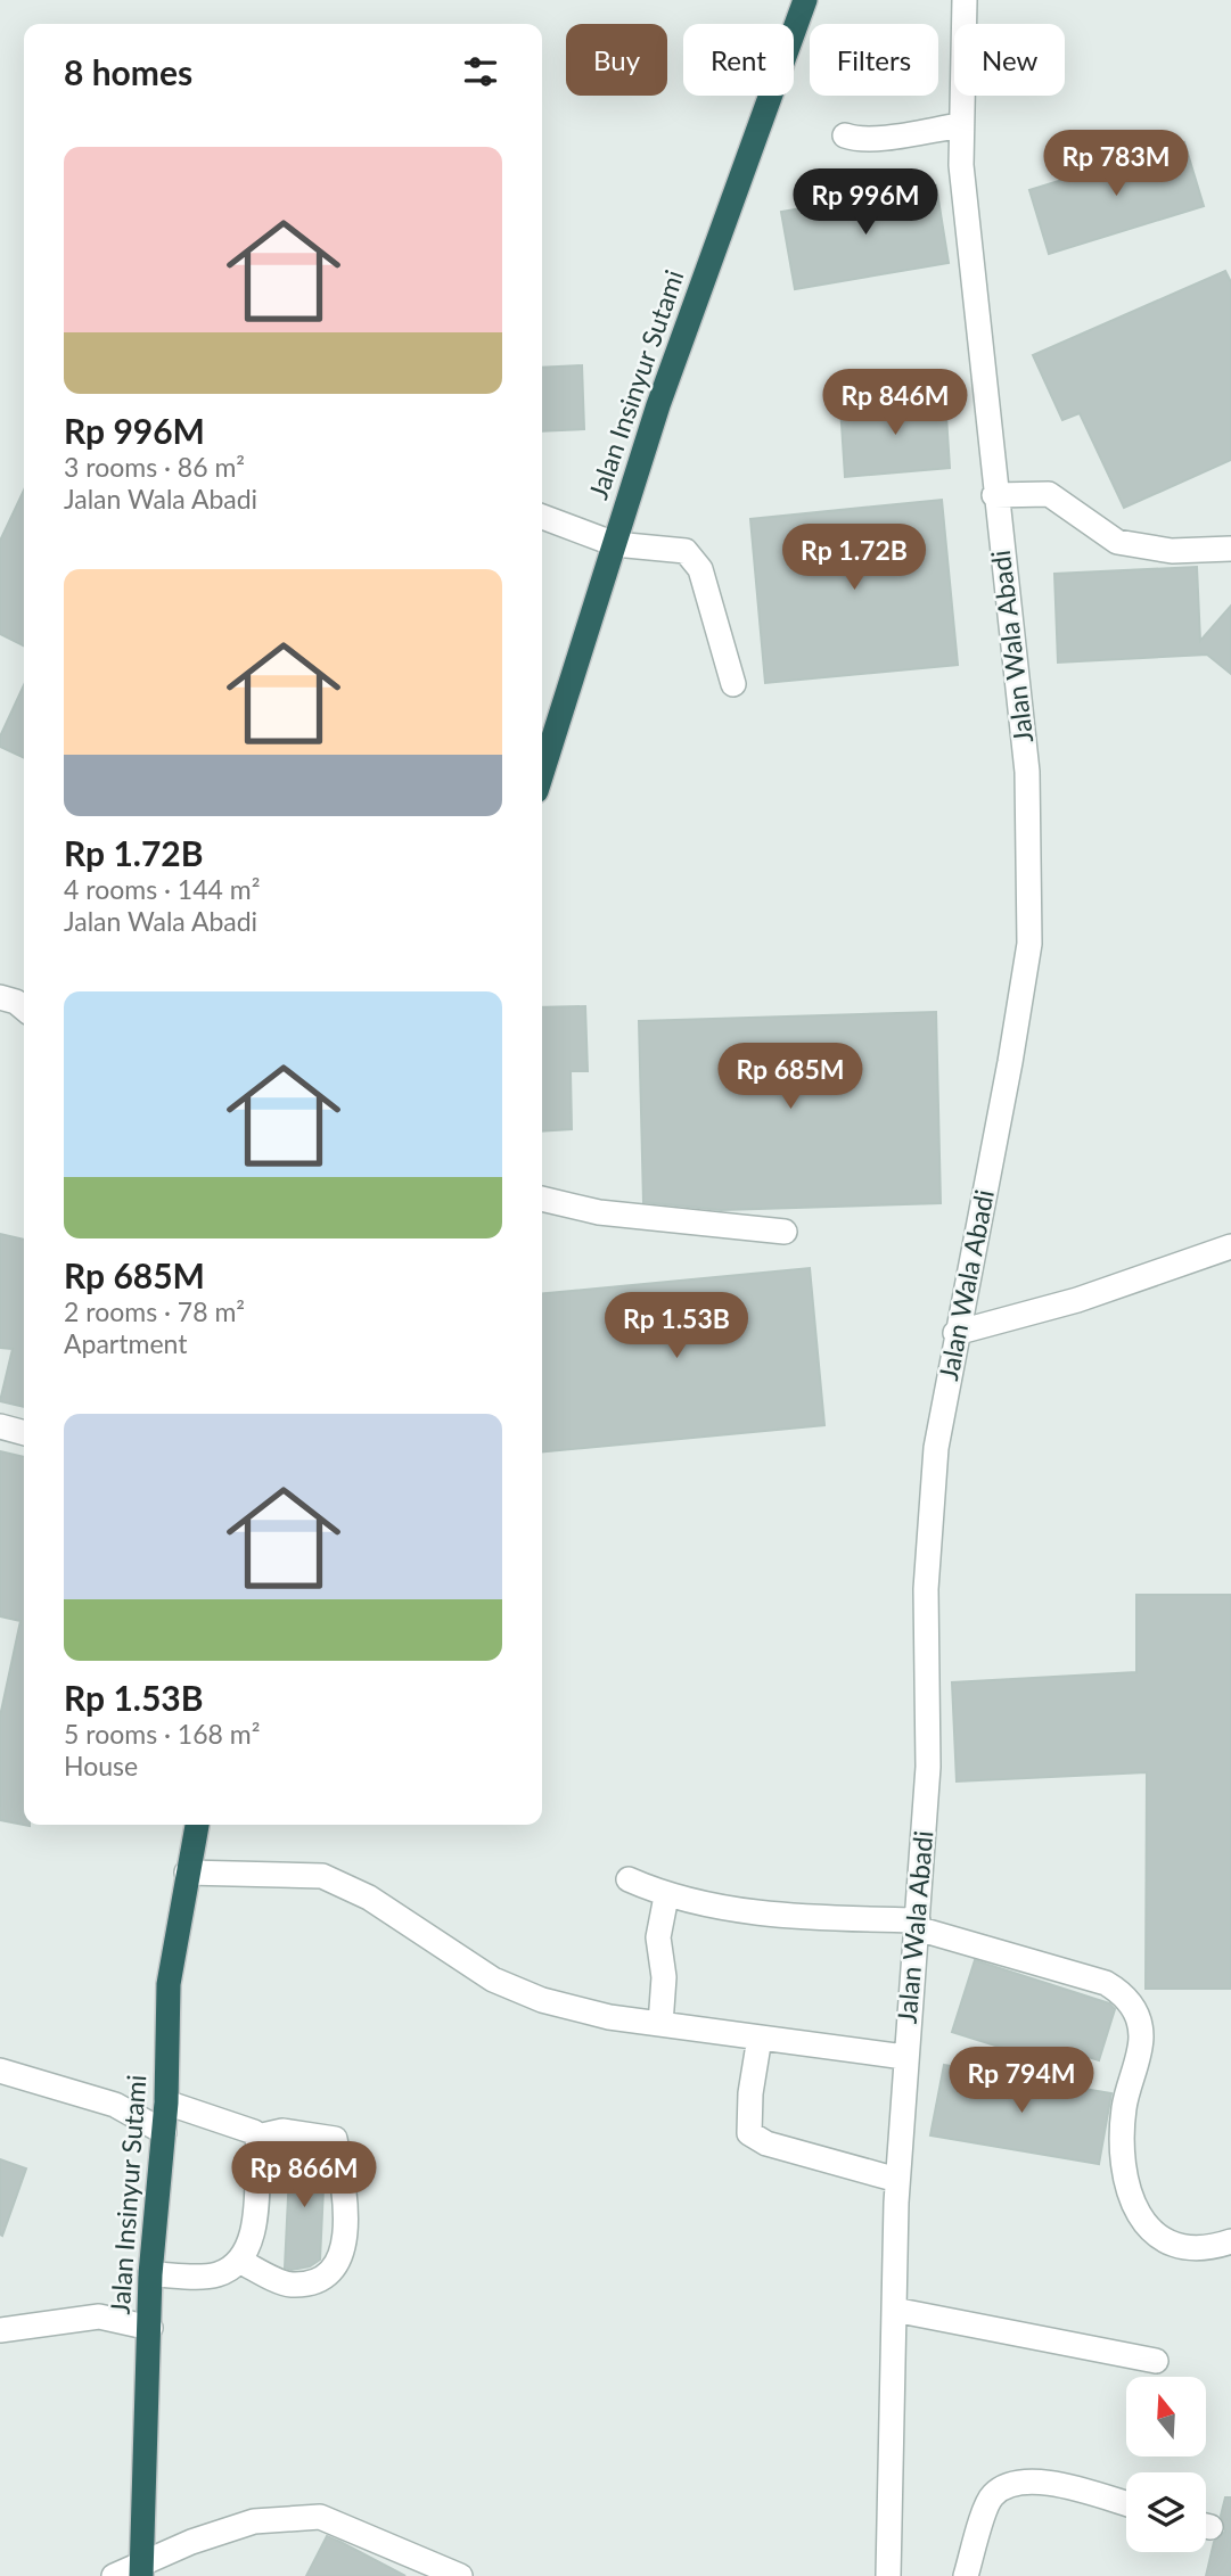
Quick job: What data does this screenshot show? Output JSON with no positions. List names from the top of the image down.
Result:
{
  "streets": {
    "highway": ["Jalan Insinyur Sutami"],
    "street": ["Jalan Wala Abadi"]
  },
  "north": "top",
  "page": {
    "chip": [
      "Buy",
      "Rent",
      "Filters",
      "New"
    ],
    "heading": "8 homes",
    "list": [
      {
        "name": "Rp 996M",
        "note": "3 rooms · 86 m² · Jalan Wala Abadi"
      },
      {
        "name": "Rp 1.72B",
        "note": "4 rooms · 144 m² · Jalan Wala Abadi"
      },
      {
        "name": "Rp 685M",
        "note": "2 rooms · 78 m² · Apartment"
      },
      {
        "name": "Rp 1.53B",
        "note": "5 rooms · 168 m² · House"
      }
    ],
    "price": [
      "Rp 783M",
      "Rp 996M",
      "Rp 846M",
      "Rp 1.72B",
      "Rp 685M",
      "Rp 1.53B",
      "Rp 794M",
      "Rp 866M"
    ]
  }
}
